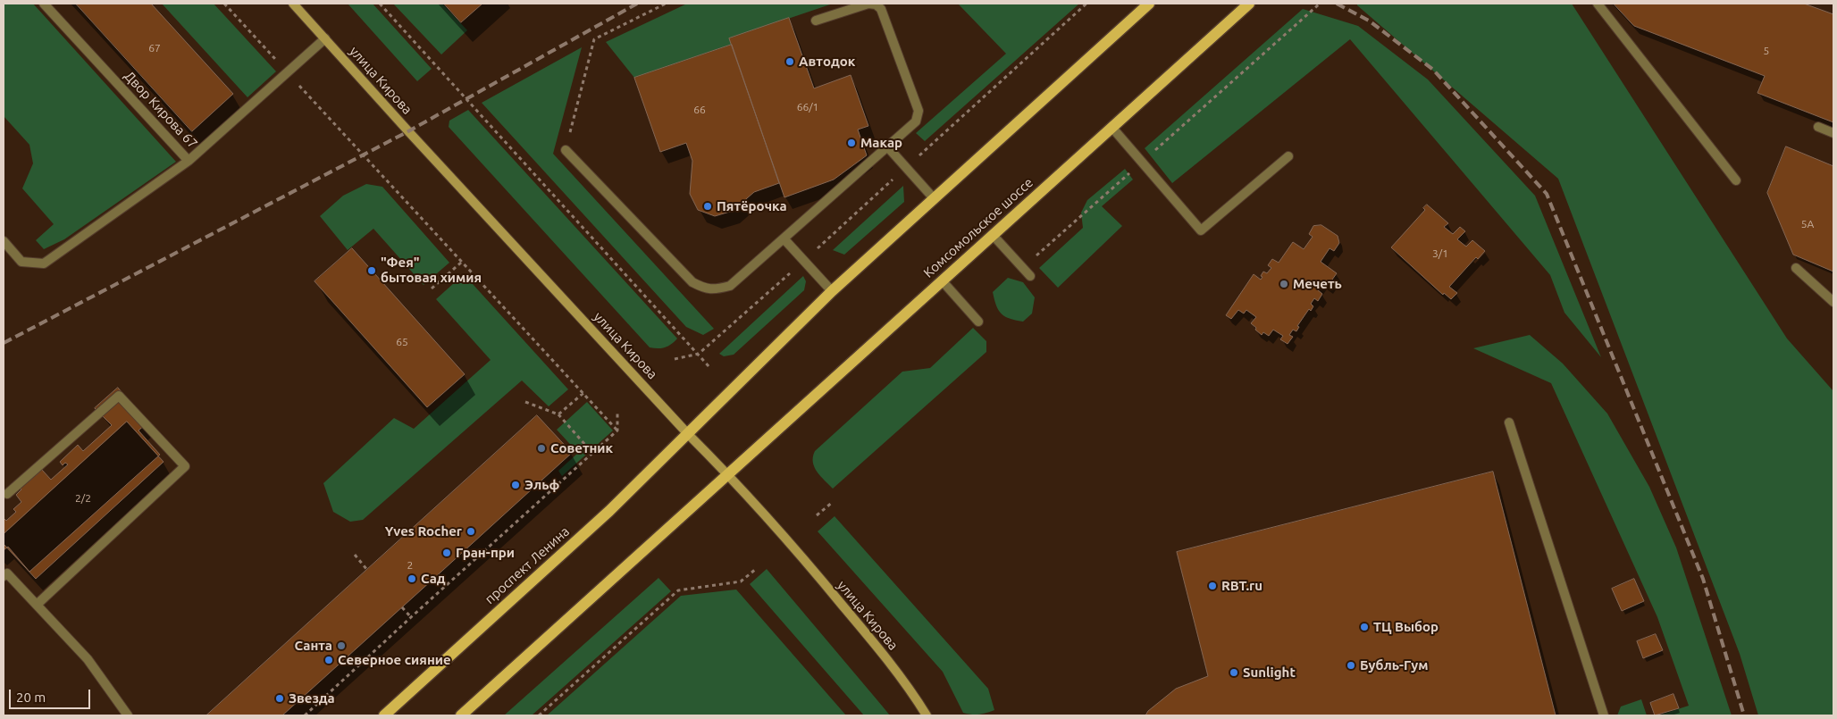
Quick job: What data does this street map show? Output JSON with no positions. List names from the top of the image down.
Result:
{
  "streets": {
    "main road": ["улица Кирова", "Комсомольское шоссе", "проспект Ленина"],
    "lane": ["Двор Кирова 67"]
  },
  "crossings": [
    ["улица Кирова", "Двор Кирова 67"],
    ["улица Кирова", "Комсомольское шоссе"],
    ["улица Кирова", "проспект Ленина"]
  ],
  "places": [
    "Автодок",
    "Макар",
    "Пятёрочка",
    "\"Фея\" бытовая химия",
    "Мечеть",
    "Советник",
    "Эльф",
    "Yves Rocher",
    "Гран-при",
    "Сад",
    "RBT.ru",
    "ТЦ Выбор",
    "Санта",
    "Северное сияние",
    "Бубль-Гум",
    "Sunlight",
    "Звезда"
  ],
  "house_numbers": [
    "67",
    "5",
    "66/1",
    "66",
    "5А",
    "3/1",
    "65",
    "2/2",
    "2"
  ],
  "scale_bar": "20 m"
}
